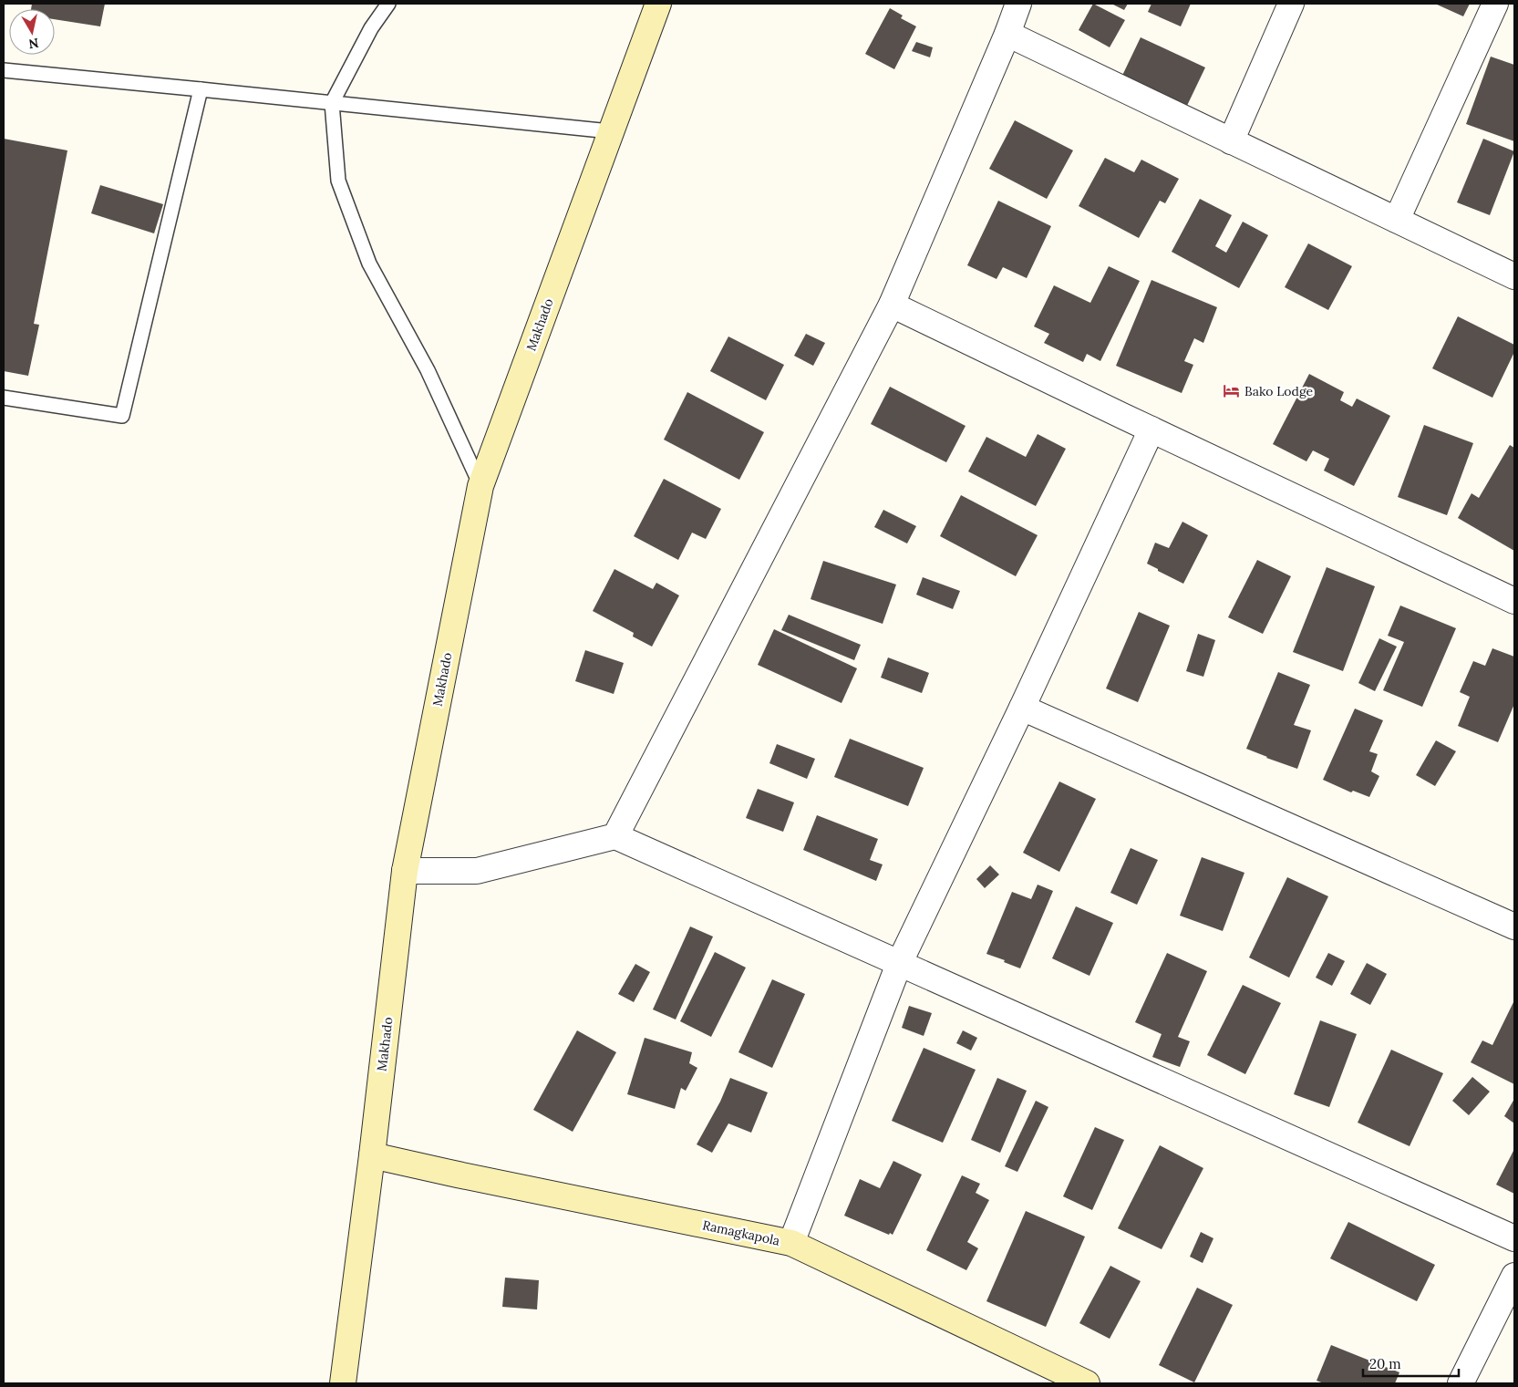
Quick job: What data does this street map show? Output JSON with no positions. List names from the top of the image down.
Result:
{
  "streets": {
    "street": ["Makhado", "Ramagkapola"]
  },
  "crossings": [
    ["Makhado", "Ramagkapola"]
  ],
  "places": {
    "hotel": ["Bako Lodge"]
  },
  "scale_bar": "20 m",
  "north": "bottom"
}
